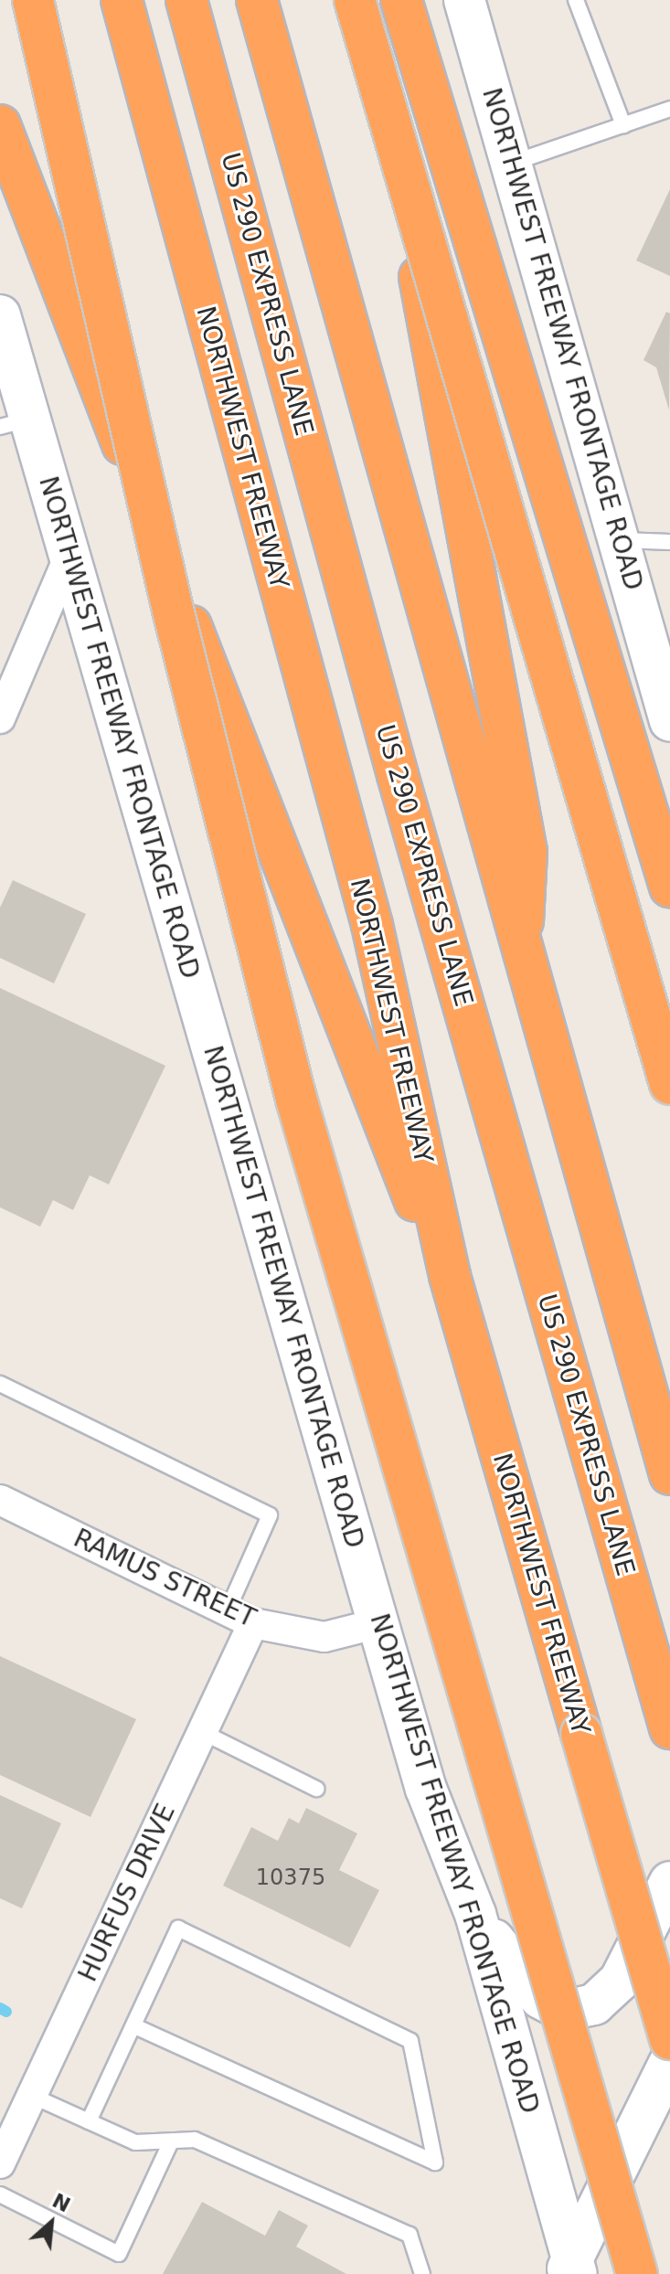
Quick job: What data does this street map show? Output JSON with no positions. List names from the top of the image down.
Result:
{
  "streets": {
    "highway": ["US 290 EXPRESS LANE", "NORTHWEST FREEWAY"],
    "main road": ["NORTHWEST FREEWAY FRONTAGE ROAD"],
    "street": ["RAMUS STREET", "HURFUS DRIVE"]
  },
  "crossings": [
    ["NORTHWEST FREEWAY FRONTAGE ROAD", "RAMUS STREET"],
    ["RAMUS STREET", "HURFUS DRIVE"]
  ],
  "house_numbers": ["10375"],
  "north": "top right"
}
